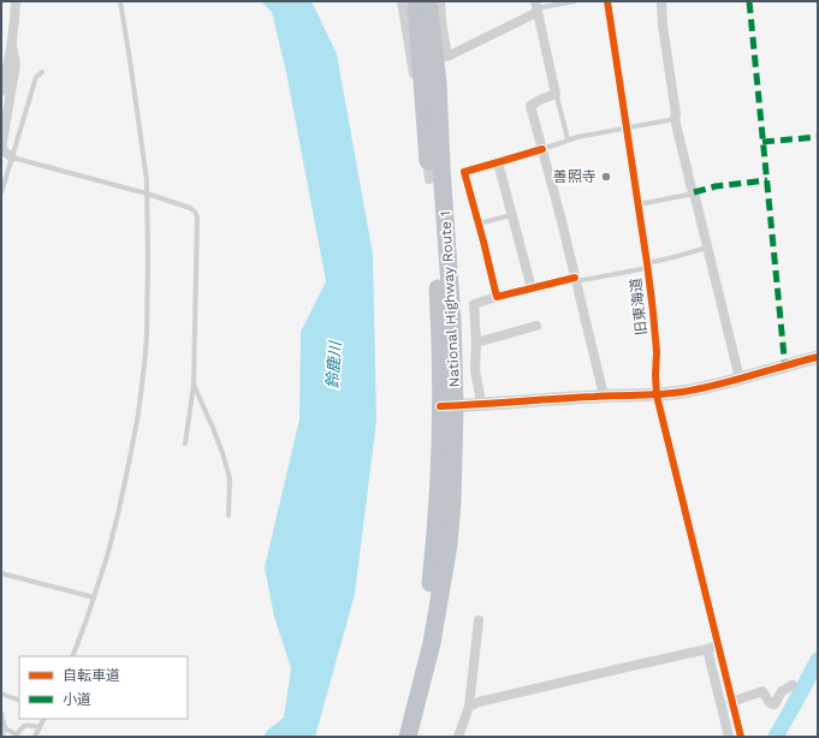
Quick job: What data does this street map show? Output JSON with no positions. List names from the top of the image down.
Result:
{
  "streets": {
    "highway": ["National Highway Route 1"],
    "street": ["旧東海道"]
  },
  "water": ["鈴鹿川"],
  "places": ["善照寺"],
  "legend": ["自転車道", "小道"]
}
